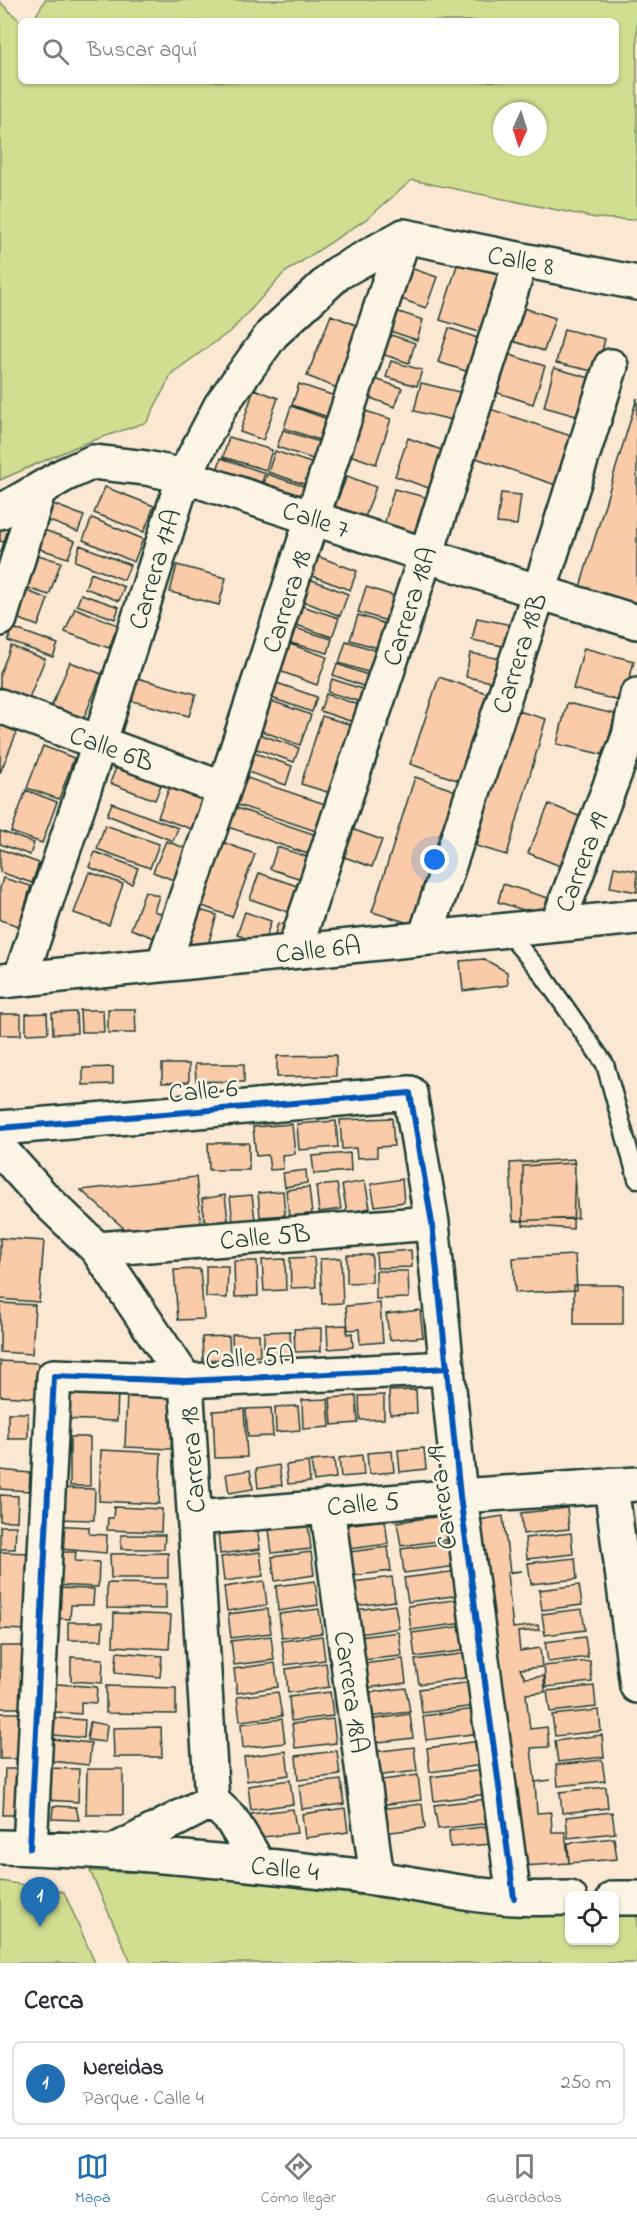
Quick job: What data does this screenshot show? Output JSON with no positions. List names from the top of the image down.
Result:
{
  "streets": {
    "street": [
      "Calle 8",
      "Calle 7",
      "Carrera 17A",
      "Carrera 18",
      "Carrera 18A",
      "Carrera 18B",
      "Calle 6B",
      "Carrera 19",
      "Calle 6A",
      "Calle 6",
      "Calle 5B",
      "Calle 5A",
      "Calle 5",
      "Calle 4"
    ]
  },
  "crossings": [
    ["Calle 8", "Carrera 17A"],
    ["Calle 8", "Carrera 18"],
    ["Calle 8", "Carrera 18A"],
    ["Calle 7", "Carrera 17A"],
    ["Calle 7", "Carrera 18"],
    ["Calle 7", "Carrera 18A"],
    ["Calle 7", "Carrera 18B"],
    ["Carrera 17A", "Carrera 18"],
    ["Carrera 17A", "Calle 6B"],
    ["Carrera 17A", "Calle 6A"],
    ["Carrera 18", "Calle 6B"],
    ["Carrera 18", "Calle 6A"],
    ["Carrera 18", "Calle 5B"],
    ["Carrera 18", "Calle 5A"],
    ["Carrera 18", "Calle 5"],
    ["Carrera 18A", "Calle 6A"],
    ["Carrera 18A", "Calle 5"],
    ["Carrera 18A", "Calle 4"],
    ["Carrera 18B", "Calle 6A"],
    ["Carrera 19", "Calle 6A"],
    ["Carrera 19", "Calle 6"],
    ["Carrera 19", "Calle 5B"],
    ["Carrera 19", "Calle 5A"],
    ["Carrera 19", "Calle 5"],
    ["Carrera 19", "Calle 4"],
    ["Calle 5A", "Calle 4"]
  ],
  "north": "bottom",
  "page": {
    "search": "Buscar aquí",
    "pins": "1",
    "heading": "Cerca",
    "list": [
      {
        "mark": "1",
        "name": "Nereidas",
        "note": "Parque · Calle 4",
        "value": "250 m"
      }
    ],
    "nav": ["Mapa", "Cómo llegar", "Guardados"]
  }
}
